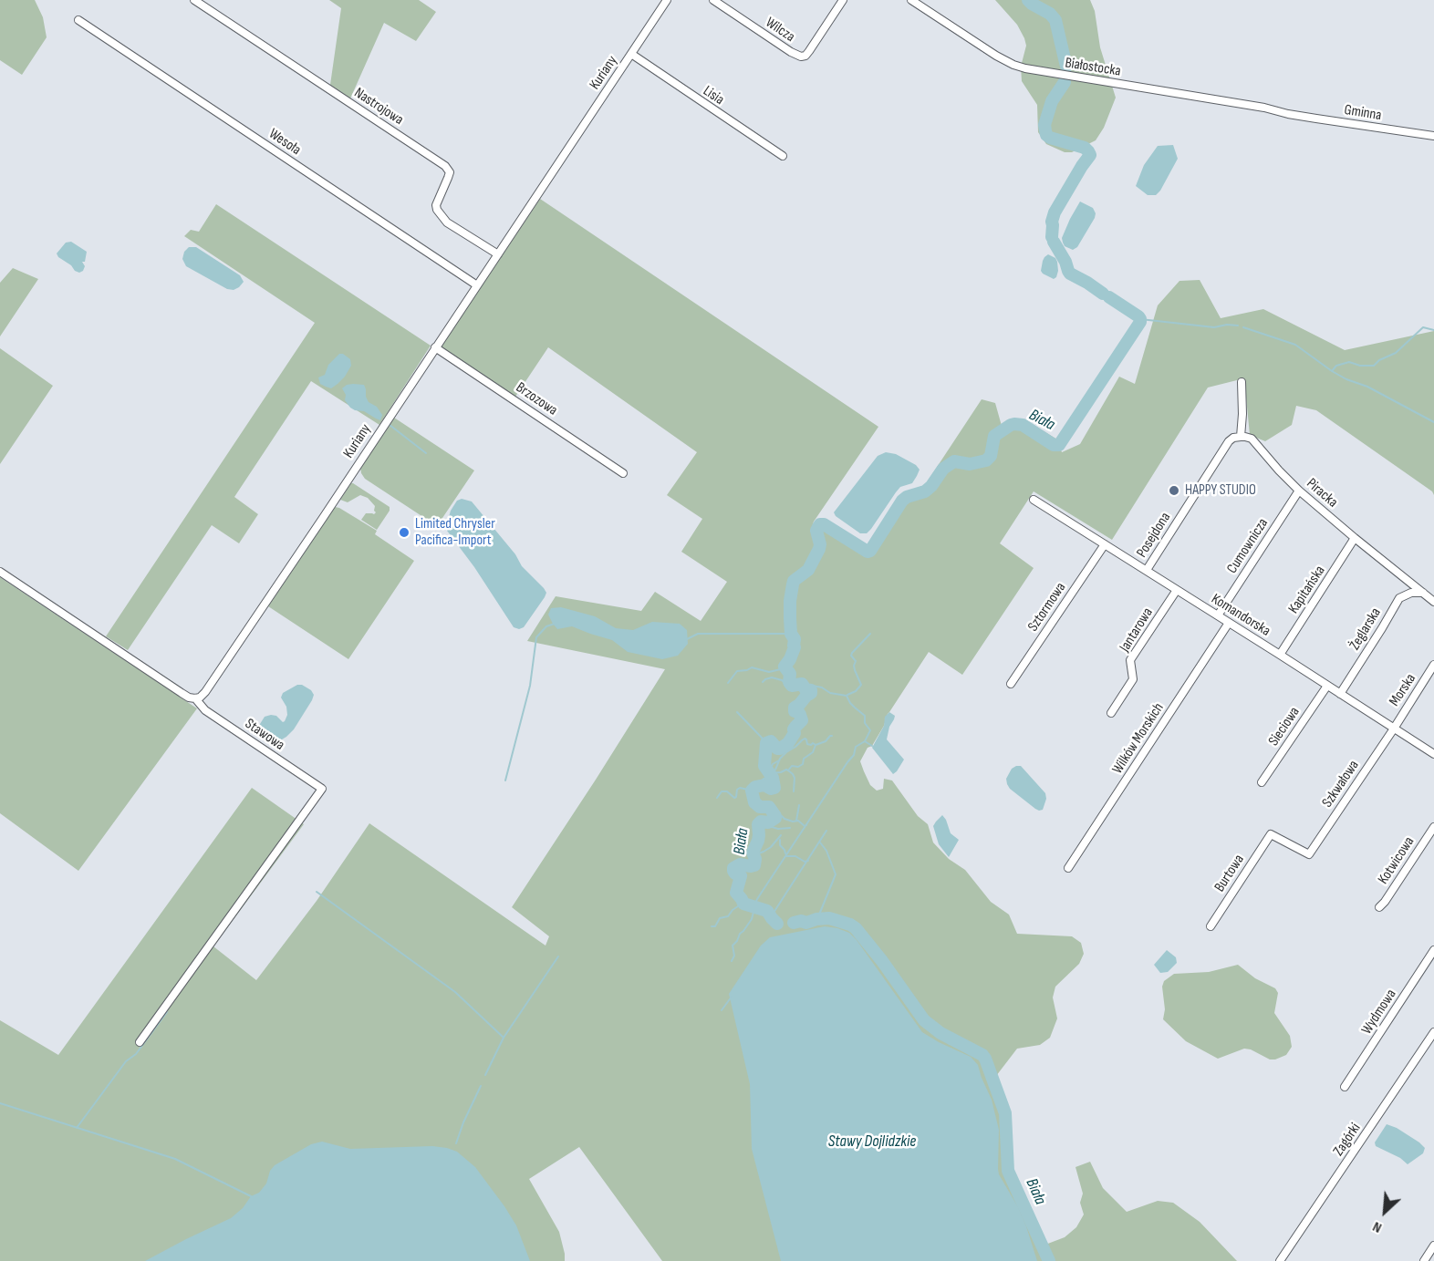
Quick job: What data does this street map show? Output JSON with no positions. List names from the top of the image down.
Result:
{
  "streets": {
    "street": [
      "Wilcza",
      "Białostocka",
      "Kuriany",
      "Lisia",
      "Nastrojowa",
      "Gminna",
      "Wesoła",
      "Brzozowa",
      "Piracka",
      "Posejdona",
      "Cumownicza",
      "Kapitańska",
      "Sztormowa",
      "Komandorska",
      "Żeglarska",
      "Jantarowa",
      "Morska",
      "Sieciowa",
      "Stawowa",
      "Wilków Morskich",
      "Szkwałowa",
      "Kotwicowa",
      "Burtowa",
      "Wydmowa",
      "Zagórki"
    ]
  },
  "crossings": [
    ["Białostocka", "Gminna"],
    ["Kuriany", "Lisia"],
    ["Kuriany", "Nastrojowa"],
    ["Kuriany", "Wesoła"],
    ["Kuriany", "Brzozowa"],
    ["Kuriany", "Stawowa"],
    ["Piracka", "Posejdona"],
    ["Piracka", "Cumownicza"],
    ["Piracka", "Kapitańska"],
    ["Piracka", "Żeglarska"],
    ["Posejdona", "Komandorska"],
    ["Cumownicza", "Komandorska"],
    ["Kapitańska", "Komandorska"],
    ["Sztormowa", "Komandorska"],
    ["Komandorska", "Żeglarska"],
    ["Komandorska", "Jantarowa"],
    ["Komandorska", "Morska"],
    ["Komandorska", "Sieciowa"],
    ["Komandorska", "Wilków Morskich"],
    ["Komandorska", "Szkwałowa"],
    ["Morska", "Szkwałowa"],
    ["Szkwałowa", "Burtowa"]
  ],
  "water": ["Biała", "Stawy Dojlidzkie"],
  "places": ["HAPPY STUDIO", "Limited Chrysler Pacifica-Import"],
  "north": "bottom left"
}
